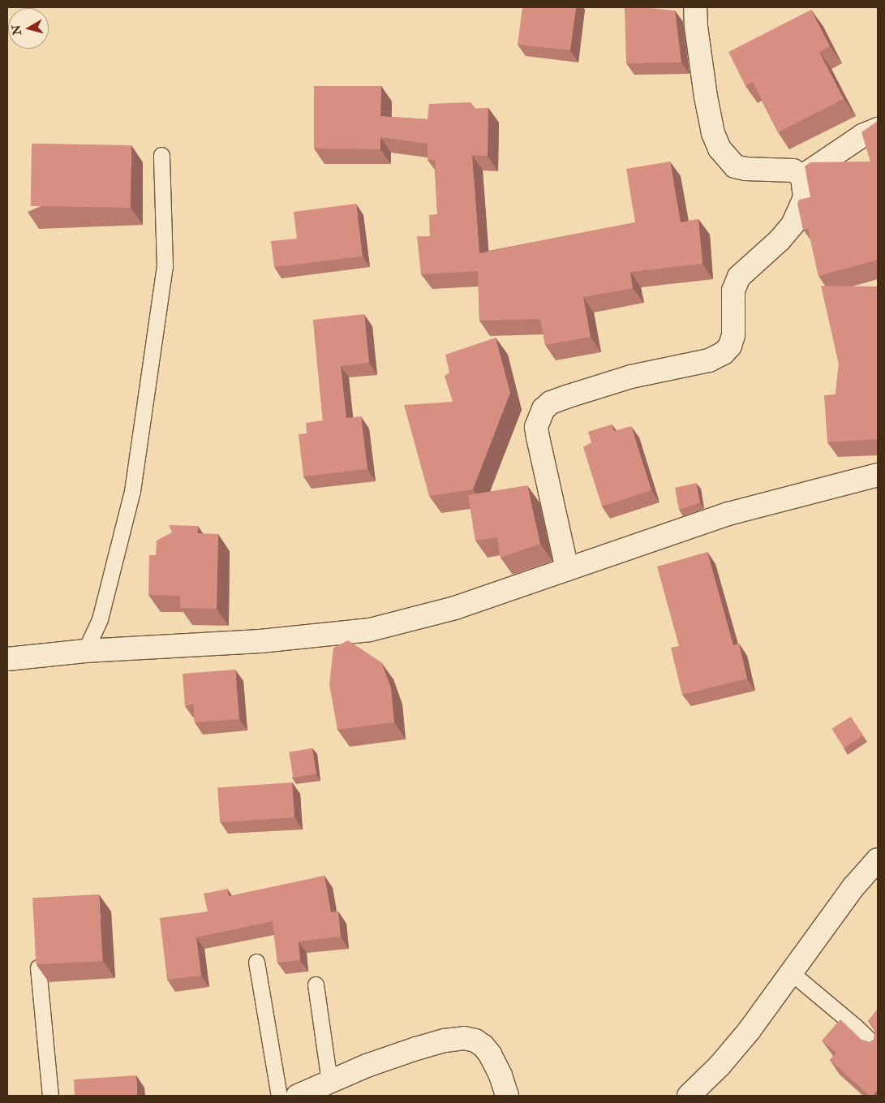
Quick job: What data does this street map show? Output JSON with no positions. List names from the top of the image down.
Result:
{
  "north": "left"
}
